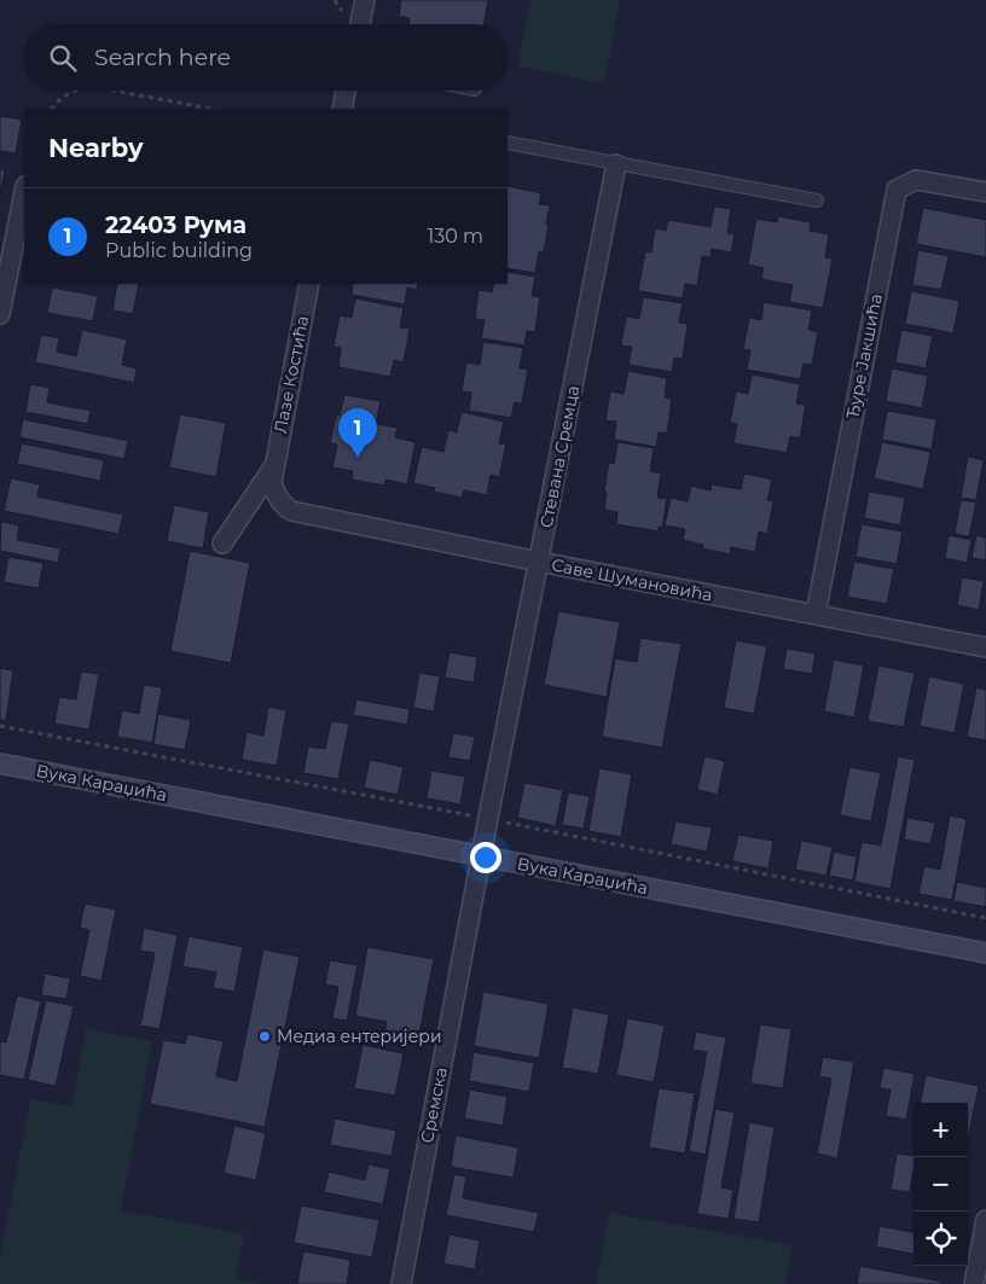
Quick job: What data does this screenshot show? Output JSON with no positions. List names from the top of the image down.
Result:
{
  "streets": {
    "main road": ["Вука Караџића"],
    "street": [
      "Ђуре Јакшића",
      "Лазе Костића",
      "Стевана Сремца",
      "Саве Шумановића",
      "Сремска"
    ]
  },
  "crossings": [
    ["Ђуре Јакшића", "Саве Шумановића"],
    ["Лазе Костића", "Саве Шумановића"],
    ["Стевана Сремца", "Саве Шумановића"],
    ["Стевана Сремца", "Вука Караџића"],
    ["Стевана Сремца", "Сремска"],
    ["Вука Караџића", "Сремска"]
  ],
  "places": ["Медиа ентеријери"],
  "page": {
    "search": "Search here",
    "heading": "Nearby",
    "list": [
      {
        "mark": "1",
        "name": "22403 Рума",
        "note": "Public building",
        "value": "130 m"
      }
    ],
    "pins": "1",
    "map_buttons": ["+", "−"]
  }
}
